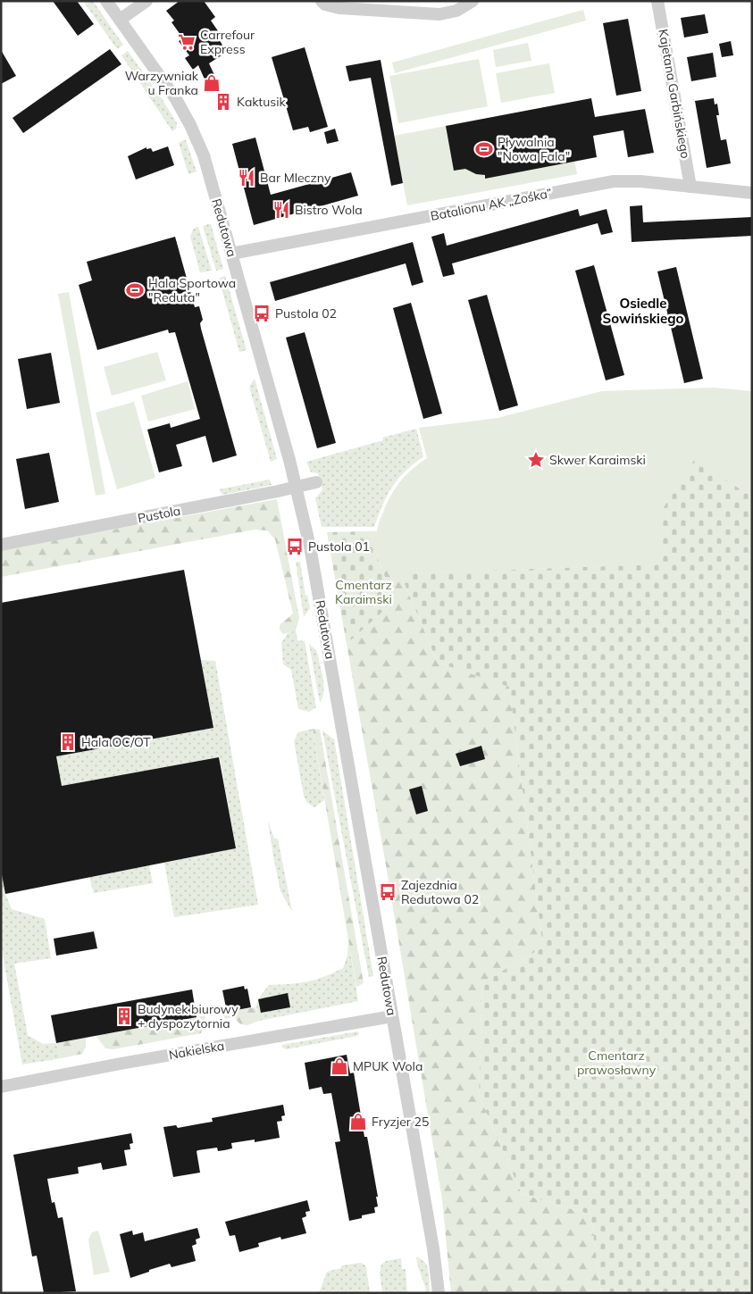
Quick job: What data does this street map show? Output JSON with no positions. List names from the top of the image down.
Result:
{
  "streets": {
    "street": [
      "Kajetana Garbińskiego",
      "Batalionu AK „Zośka”",
      "Redutowa",
      "Pustola",
      "Nakielska"
    ]
  },
  "crossings": [
    ["Kajetana Garbińskiego", "Batalionu AK „Zośka”"],
    ["Batalionu AK „Zośka”", "Redutowa"],
    ["Redutowa", "Pustola"],
    ["Redutowa", "Nakielska"]
  ],
  "districts": ["Osiedle Sowińskiego"],
  "parks": ["Cmentarz Karaimski", "Cmentarz prawosławny"],
  "places": {
    "supermarket": ["Carrefour Express"],
    "shop": ["Warzywniak u Franka", "MPUK Wola", "Fryzjer 25"],
    "building": ["Kaktusik", "Hala OC/OT", "Budynek biurowy + dyspozytornia"],
    "sports": ["Pływalnia \"Nowa Fala\"", "Hala Sportowa \"Reduta\""],
    "restaurant": ["Bar Mleczny", "Bistro Wola"],
    "bus stop": ["Pustola 02", "Pustola 01", "Zajezdnia Redutowa 02"],
    "place": ["Skwer Karaimski"]
  }
}
